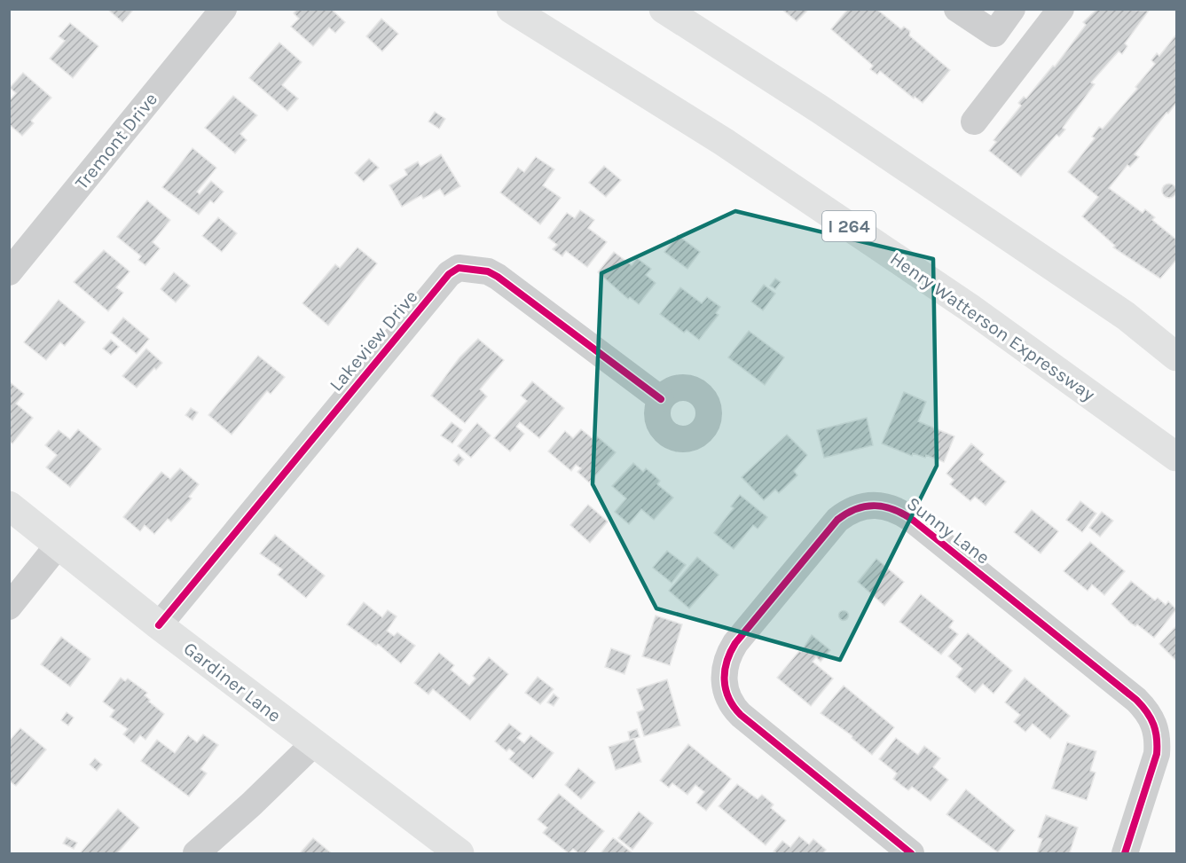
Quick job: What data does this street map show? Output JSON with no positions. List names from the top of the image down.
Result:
{
  "streets": {
    "main road": ["I 264", "Henry Watterson Expressway", "Gardiner Lane"],
    "street": ["Tremont Drive", "Lakeview Drive", "Sunny Lane"]
  },
  "crossings": [
    ["Lakeview Drive", "Gardiner Lane"]
  ]
}
